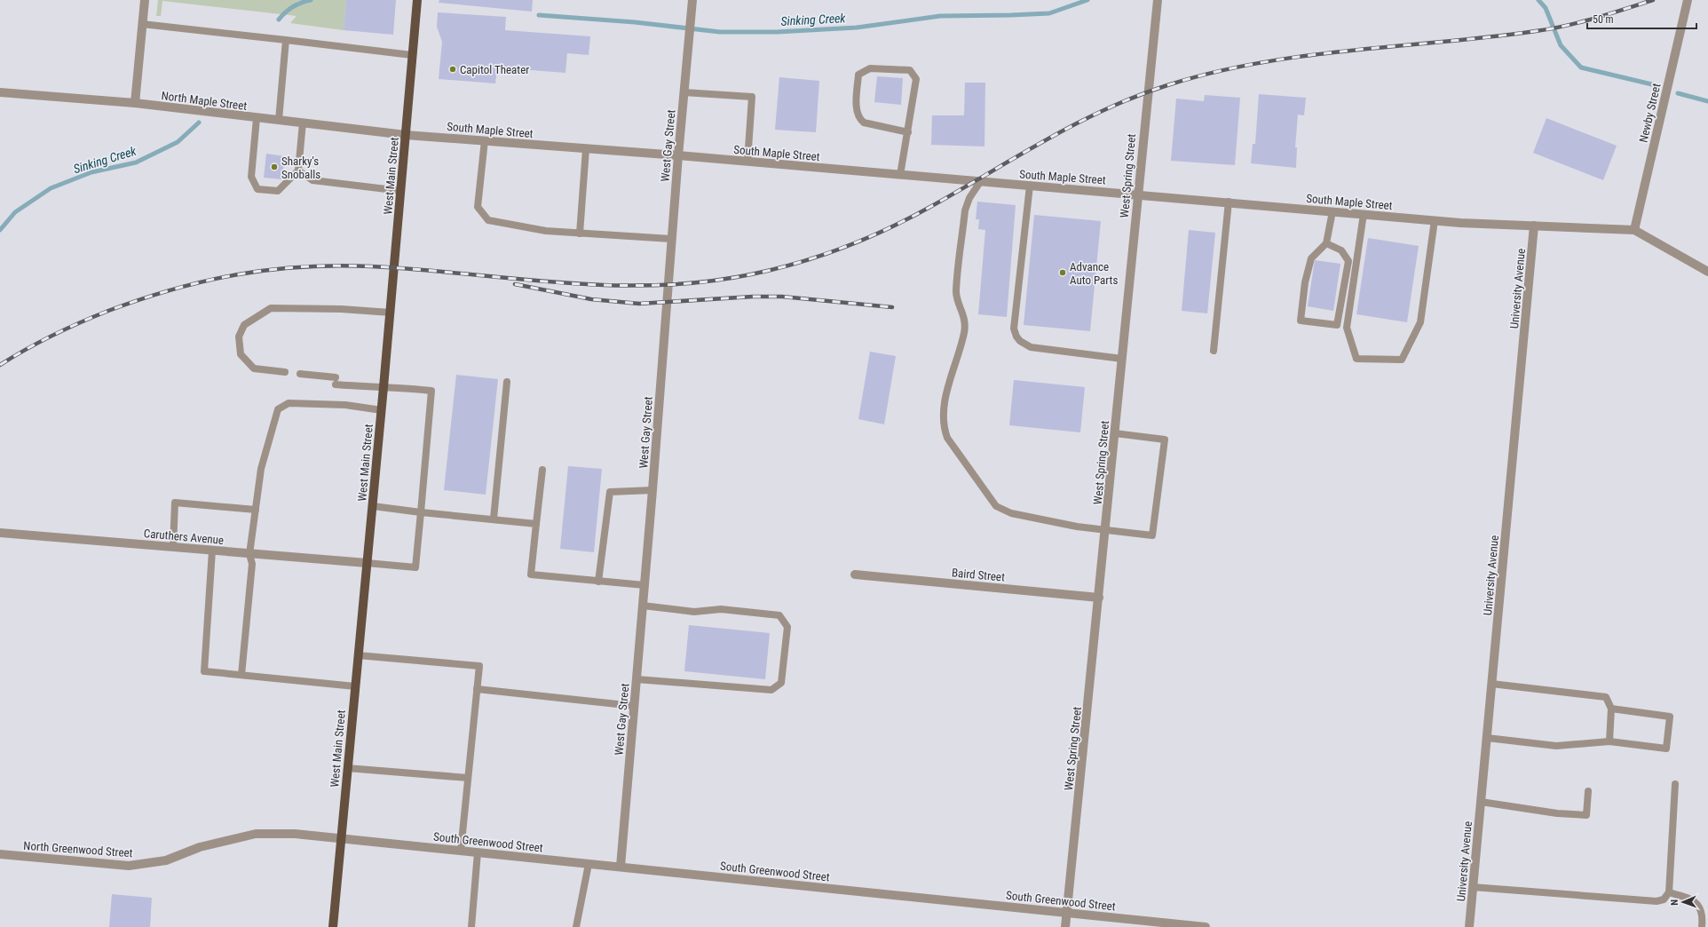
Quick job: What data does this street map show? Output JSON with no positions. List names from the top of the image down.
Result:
{
  "streets": {
    "main road": ["West Main Street"],
    "street": [
      "North Maple Street",
      "Newby Street",
      "South Maple Street",
      "West Gay Street",
      "West Spring Street",
      "University Avenue",
      "Caruthers Avenue",
      "Baird Street",
      "South Greenwood Street",
      "North Greenwood Street"
    ]
  },
  "crossings": [
    ["North Maple Street", "South Maple Street"],
    ["North Maple Street", "West Main Street"],
    ["Newby Street", "South Maple Street"],
    ["South Maple Street", "West Gay Street"],
    ["South Maple Street", "West Main Street"],
    ["South Maple Street", "West Spring Street"],
    ["South Maple Street", "University Avenue"],
    ["West Gay Street", "South Greenwood Street"],
    ["West Main Street", "Caruthers Avenue"],
    ["West Main Street", "South Greenwood Street"],
    ["West Main Street", "North Greenwood Street"],
    ["West Spring Street", "Baird Street"],
    ["West Spring Street", "South Greenwood Street"],
    ["South Greenwood Street", "North Greenwood Street"]
  ],
  "water": ["Sinking Creek"],
  "places": ["Capitol Theater", "Sharky's Snoballs", "Advance Auto Parts"],
  "scale_bar": "50 m",
  "north": "left"
}
